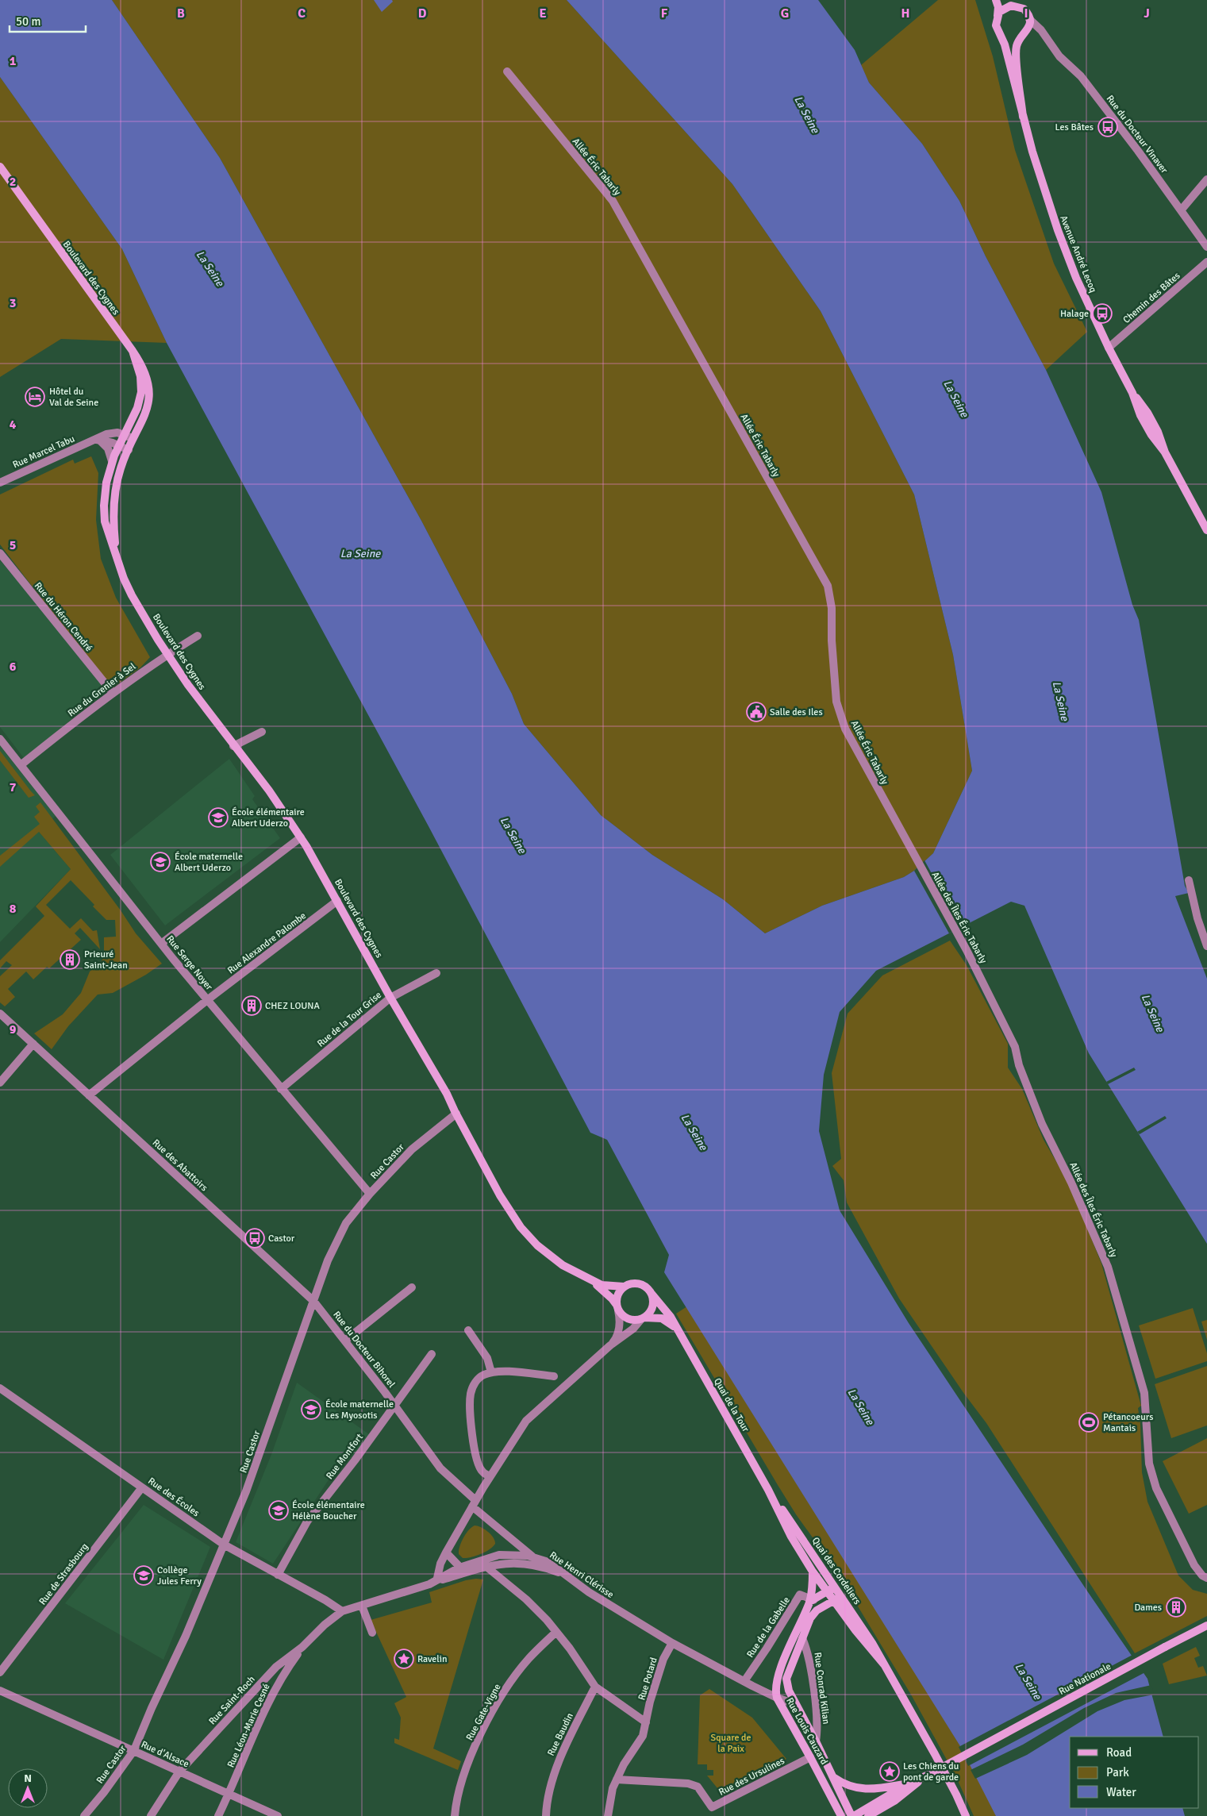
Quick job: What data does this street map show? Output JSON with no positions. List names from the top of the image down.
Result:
{
  "streets": {
    "main road": [
      "Avenue André Lecoq",
      "Boulevard des Cygnes",
      "Quai de la Tour",
      "Quai des Cordeliers",
      "Rue Nationale",
      "Rue Conrad Kilian",
      "Rue Louis Cauzard"
    ],
    "street": [
      "Rue du Docteur Vinaver",
      "Allée Éric Tabarly",
      "Chemin des Bâtes",
      "Rue Marcel Tabu",
      "Rue du Héron Cendré",
      "Rue du Grenier à Sel",
      "Allée des Îles Éric Tabarly",
      "Rue Alexandre Palombe",
      "Rue Serge Noyer",
      "Rue de la Tour Grise",
      "Rue Castor",
      "Rue des Abattoirs",
      "Rue du Docteur Bihorel",
      "Rue Montfort",
      "Rue des Écoles",
      "Rue de Strasbourg",
      "Rue Henri Clérisse",
      "Rue de la Gabelle",
      "Rue Potard",
      "Rue Saint-Roch",
      "Rue Gate-Vigne",
      "Rue Léon-Marie Cesné",
      "Rue Baudin",
      "Rue d'Alsace",
      "Rue des Ursulines"
    ]
  },
  "crossings": [
    ["Allée Éric Tabarly", "Allée des Îles Éric Tabarly"],
    ["Avenue André Lecoq", "Chemin des Bâtes"],
    ["Boulevard des Cygnes", "Rue Marcel Tabu"],
    ["Boulevard des Cygnes", "Rue du Grenier à Sel"],
    ["Boulevard des Cygnes", "Rue Alexandre Palombe"],
    ["Boulevard des Cygnes", "Rue de la Tour Grise"],
    ["Boulevard des Cygnes", "Rue Castor"],
    ["Boulevard des Cygnes", "Quai de la Tour"],
    ["Rue du Héron Cendré", "Rue du Grenier à Sel"],
    ["Rue du Grenier à Sel", "Rue Serge Noyer"],
    ["Rue Alexandre Palombe", "Rue Serge Noyer"],
    ["Rue Alexandre Palombe", "Rue des Abattoirs"],
    ["Rue Serge Noyer", "Rue de la Tour Grise"],
    ["Rue Serge Noyer", "Rue Castor"],
    ["Rue Castor", "Rue des Abattoirs"],
    ["Rue Castor", "Rue du Docteur Bihorel"],
    ["Rue Castor", "Rue des Écoles"],
    ["Rue Castor", "Rue d'Alsace"],
    ["Rue des Abattoirs", "Rue du Docteur Bihorel"],
    ["Rue du Docteur Bihorel", "Rue Montfort"],
    ["Rue du Docteur Bihorel", "Rue Henri Clérisse"],
    ["Quai de la Tour", "Quai des Cordeliers"],
    ["Rue Montfort", "Rue des Écoles"],
    ["Rue des Écoles", "Rue de Strasbourg"],
    ["Rue des Écoles", "Rue Saint-Roch"],
    ["Quai des Cordeliers", "Rue Conrad Kilian"],
    ["Rue Henri Clérisse", "Rue Potard"],
    ["Rue Henri Clérisse", "Rue Louis Cauzard"],
    ["Rue de la Gabelle", "Rue Louis Cauzard"],
    ["Rue Potard", "Rue Louis Cauzard"],
    ["Rue Potard", "Rue des Ursulines"],
    ["Rue Saint-Roch", "Rue Léon-Marie Cesné"],
    ["Rue Saint-Roch", "Rue d'Alsace"],
    ["Rue Léon-Marie Cesné", "Rue d'Alsace"],
    ["Rue Louis Cauzard", "Rue des Ursulines"]
  ],
  "water": ["La Seine"],
  "parks": ["Square de la Paix"],
  "places": {
    "bus stop": ["Les Bâtes", "Halage", "Castor"],
    "hotel": ["Hôtel du Val de Seine"],
    "public building": ["Salle des Iles"],
    "school or university": [
      "École élémentaire Albert Uderzo",
      "École maternelle Albert Uderzo",
      "École maternelle Les Myosotis",
      "École élémentaire Hélène Boucher",
      "Collège Jules Ferry"
    ],
    "building": ["Prieuré Saint-Jean", "CHEZ LOUNA", "Dames"],
    "sports": ["Pétancoeurs Mantais"],
    "place": ["Ravelin", "Les Chiens du pont de garde"]
  },
  "legend": ["Road", "Park", "Water"],
  "scale_bar": "50 m",
  "north": "top",
  "grid": {
    "columns": [
      "B",
      "C",
      "D",
      "E",
      "F",
      "G",
      "H",
      "I",
      "J"
    ],
    "rows": [
      "1",
      "2",
      "3",
      "4",
      "5",
      "6",
      "7",
      "8",
      "9"
    ]
  }
}
